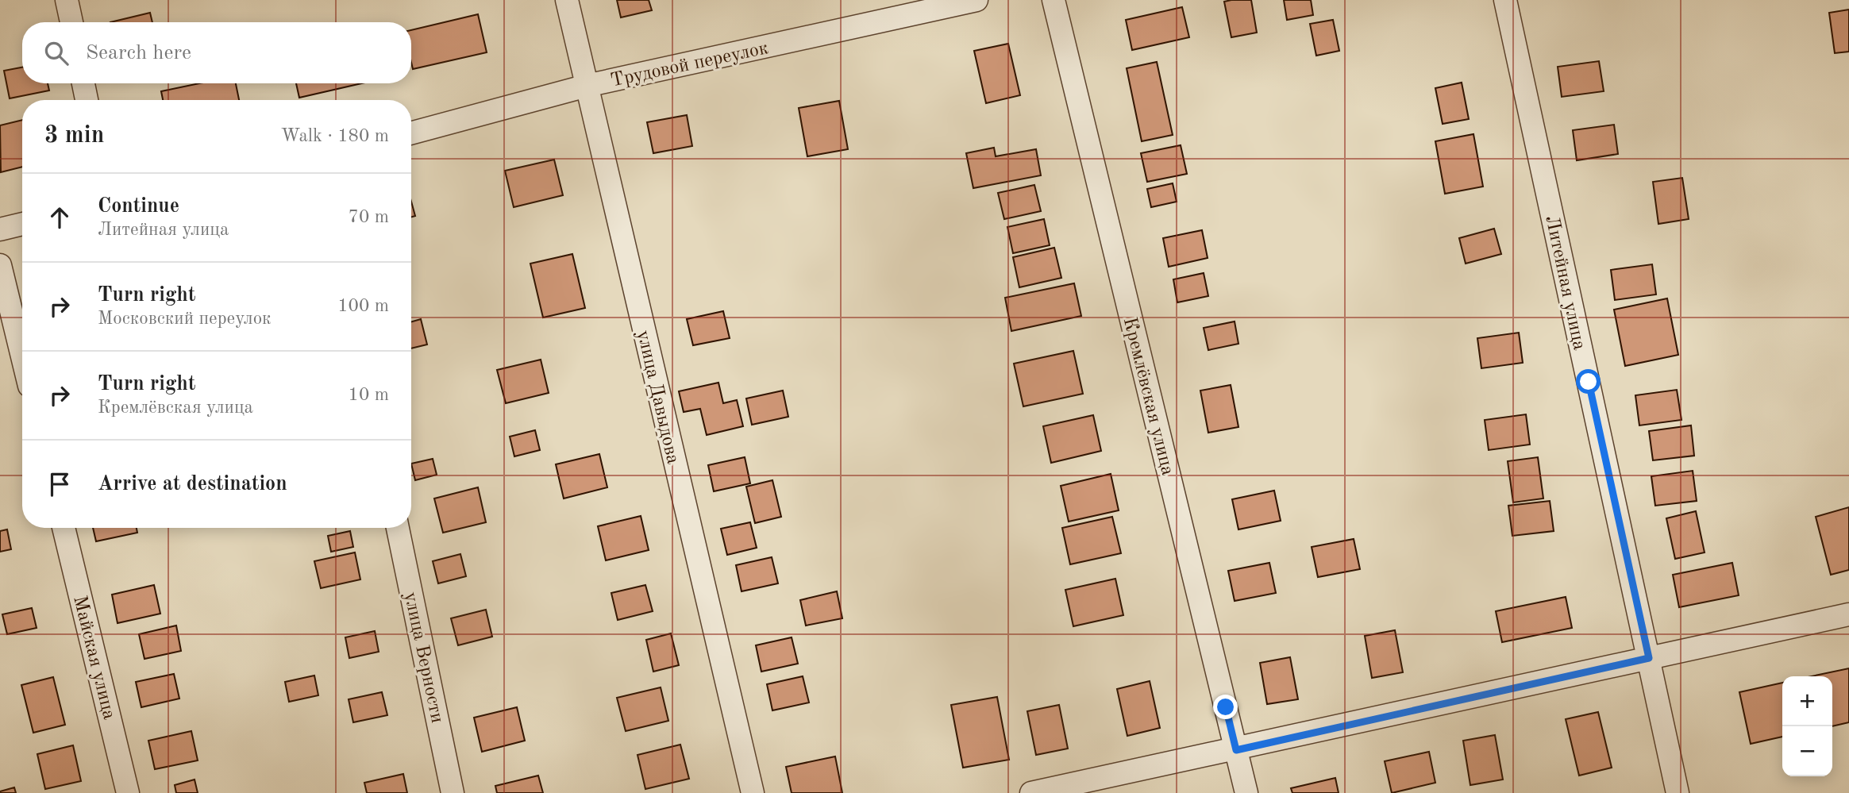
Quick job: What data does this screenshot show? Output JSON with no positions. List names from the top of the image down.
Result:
{
  "streets": {
    "street": [
      "Трудовой переулок",
      "Литейная улица",
      "Кремлёвская улица",
      "улица Давыдова",
      "Майская улица",
      "улица Верности"
    ]
  },
  "crossings": [
    ["Трудовой переулок", "улица Давыдова"]
  ],
  "page": {
    "search": "Search here",
    "heading": ["3 min", "Walk · 180 m"],
    "list": [
      ["Continue", "Литейная улица", "70 m"],
      ["Turn right", "Московский переулок", "100 m"],
      ["Turn right", "Кремлёвская улица", "10 m"],
      "Arrive at destination"
    ],
    "map_buttons": ["+", "−"]
  }
}
